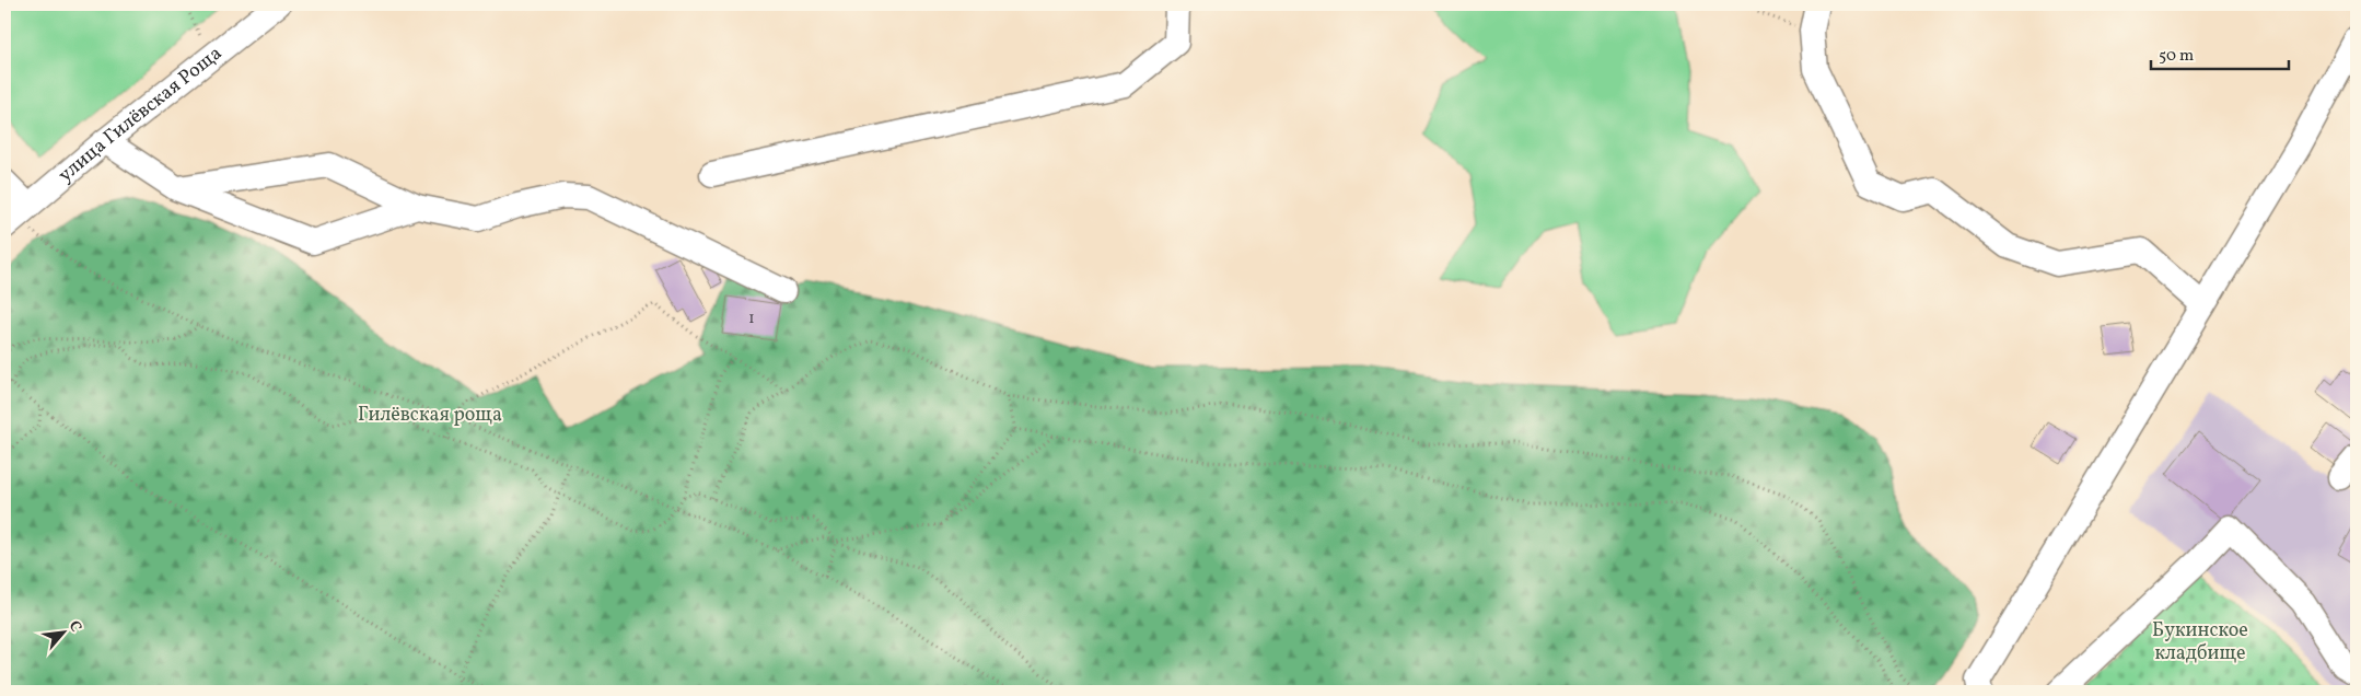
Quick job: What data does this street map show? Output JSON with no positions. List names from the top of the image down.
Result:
{
  "streets": {
    "street": ["улица Гилёвская Роща"]
  },
  "parks": ["Гилёвская роща", "Букинское кладбище"],
  "house_numbers": ["1"],
  "scale_bar": "50 m",
  "north": "top right"
}
